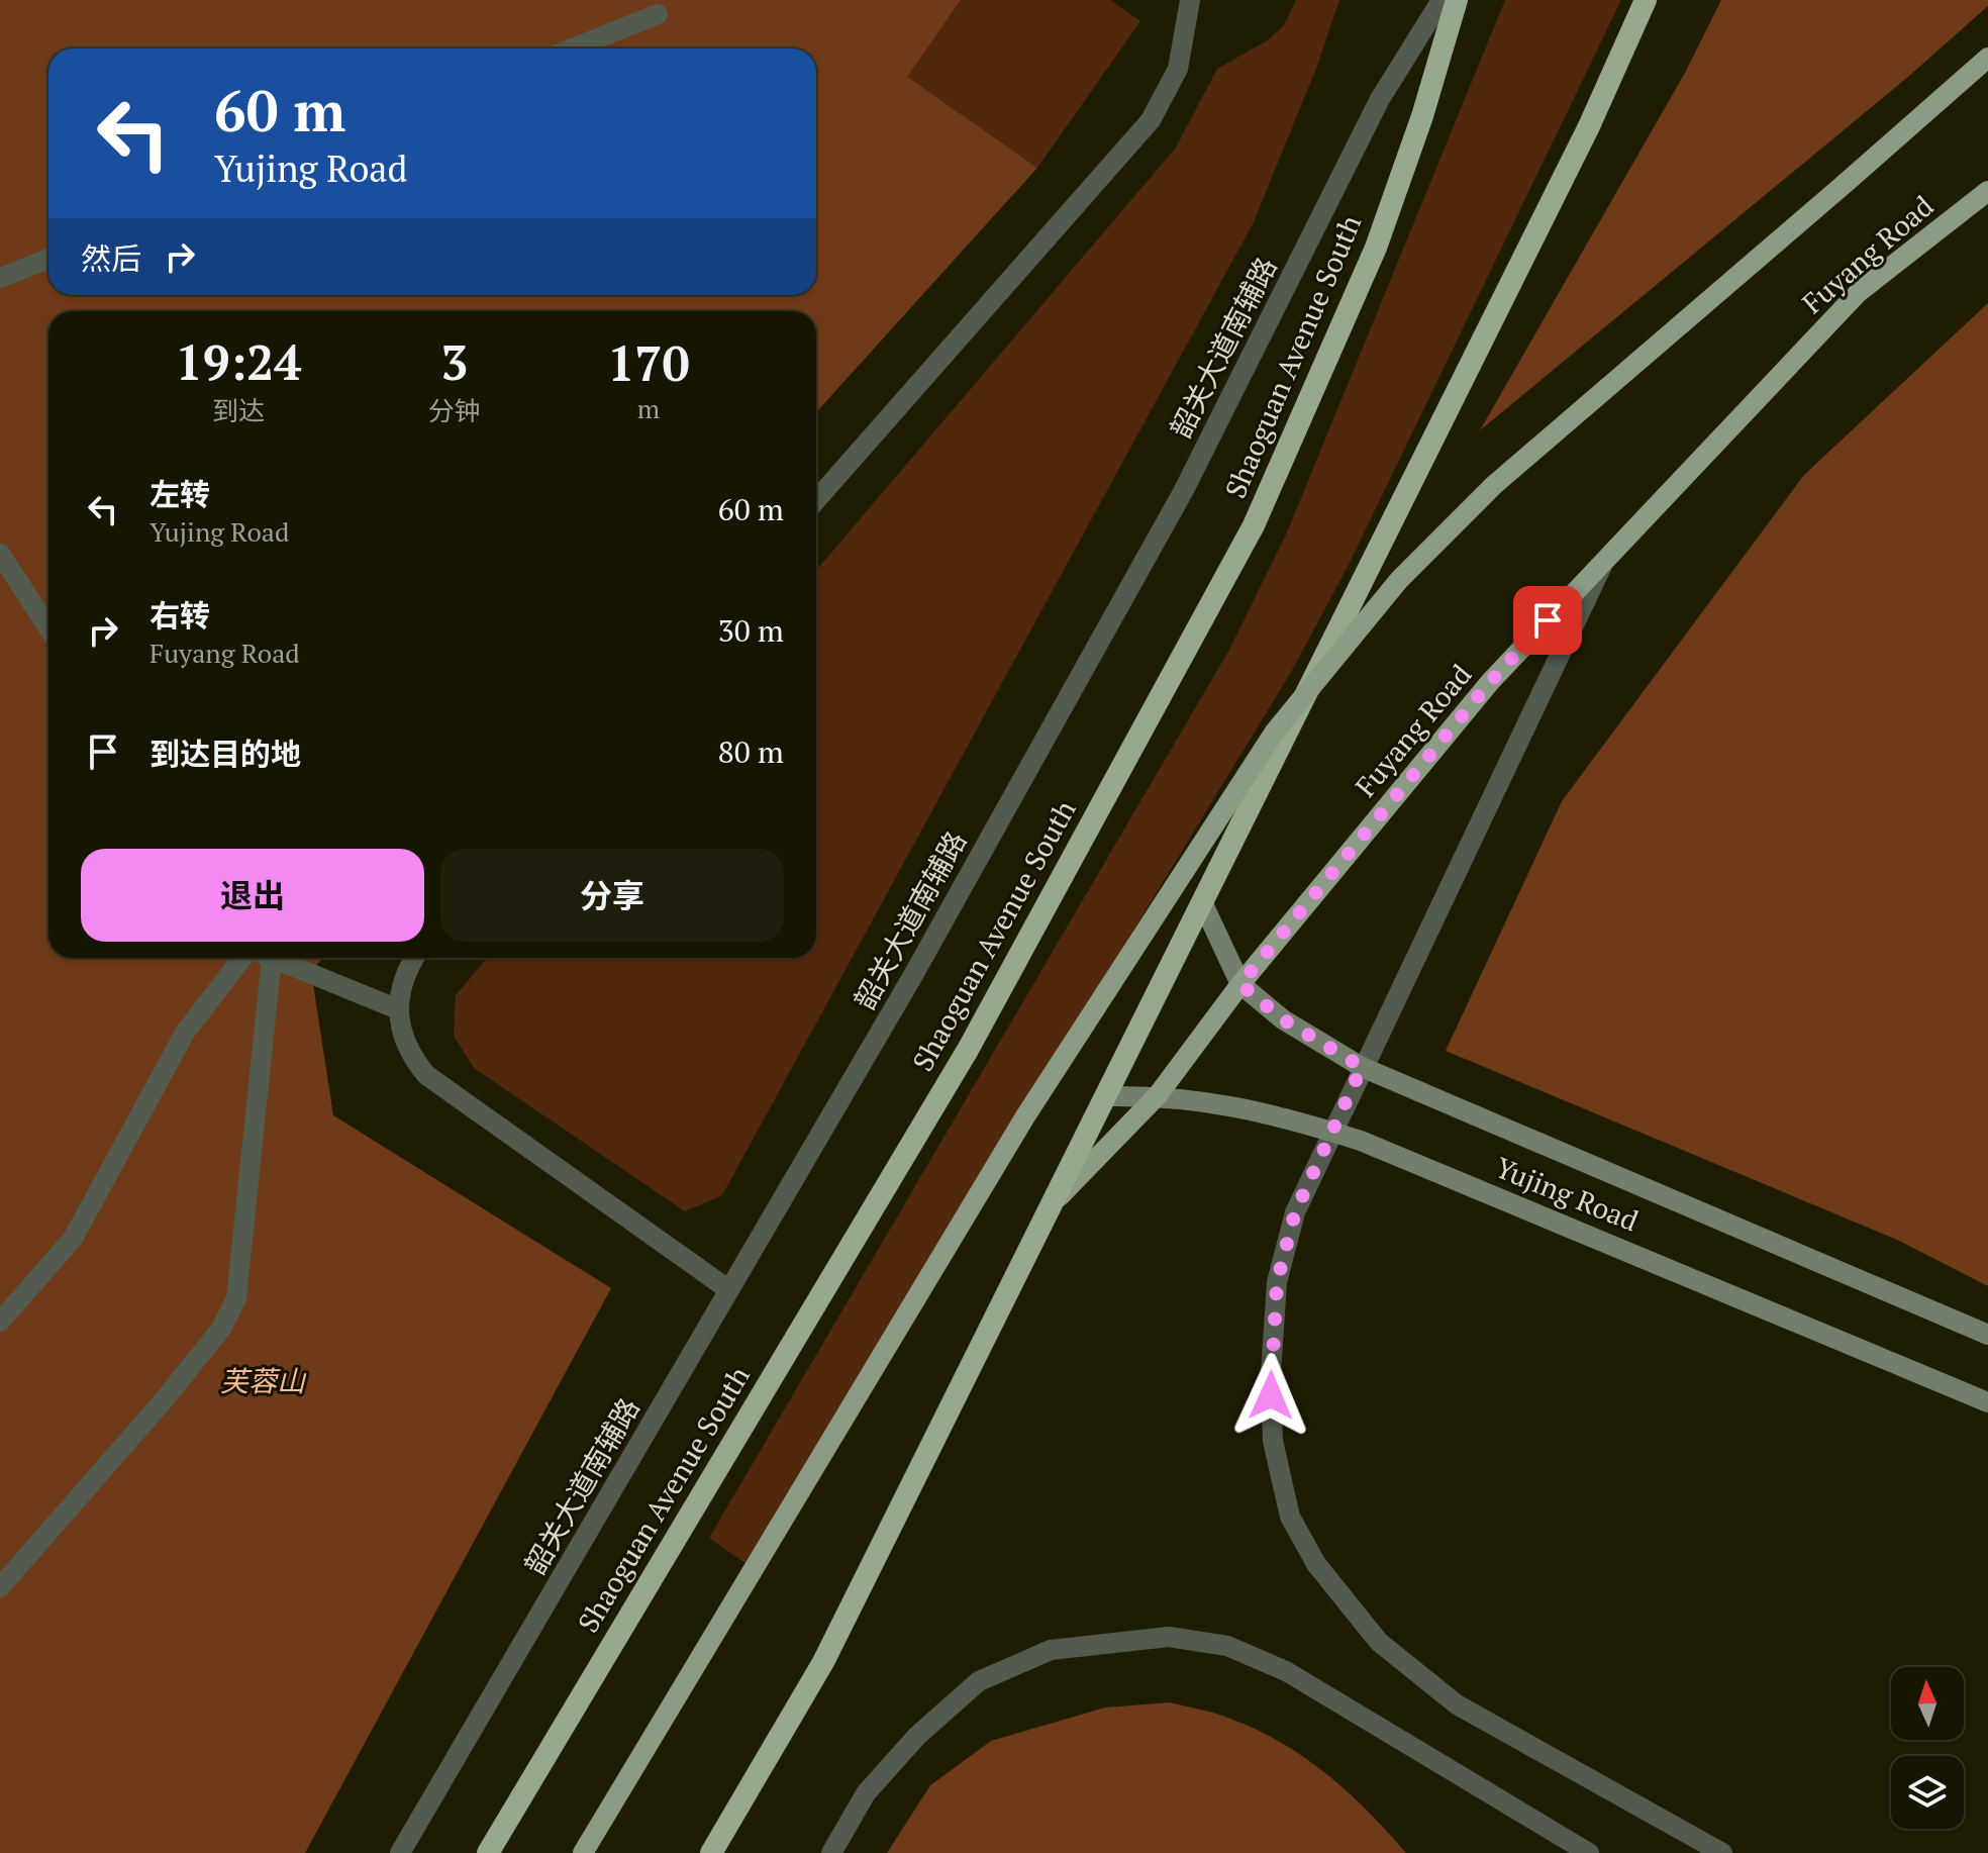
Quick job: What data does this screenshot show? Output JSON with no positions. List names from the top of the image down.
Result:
{
  "streets": {
    "highway": ["Shaoguan Avenue South"],
    "main road": ["Fuyang Road", "Yujing Road"],
    "street": ["韶关大道南辅路"]
  },
  "crossings": [
    ["Fuyang Road", "Yujing Road"]
  ],
  "parks": ["芙蓉山"],
  "north": "top",
  "page": {
    "turn": ["60 m", "Yujing Road"],
    "then": "然后",
    "eta": [
      "19:24",
      "到达",
      "3",
      "分钟",
      "170",
      "m"
    ],
    "list": [
      {
        "name": "左转",
        "note": "Yujing Road",
        "value": "60 m"
      },
      {
        "name": "右转",
        "note": "Fuyang Road",
        "value": "30 m"
      },
      {
        "name": "到达目的地",
        "value": "80 m"
      }
    ],
    "buttons": ["退出", "分享"]
  }
}
